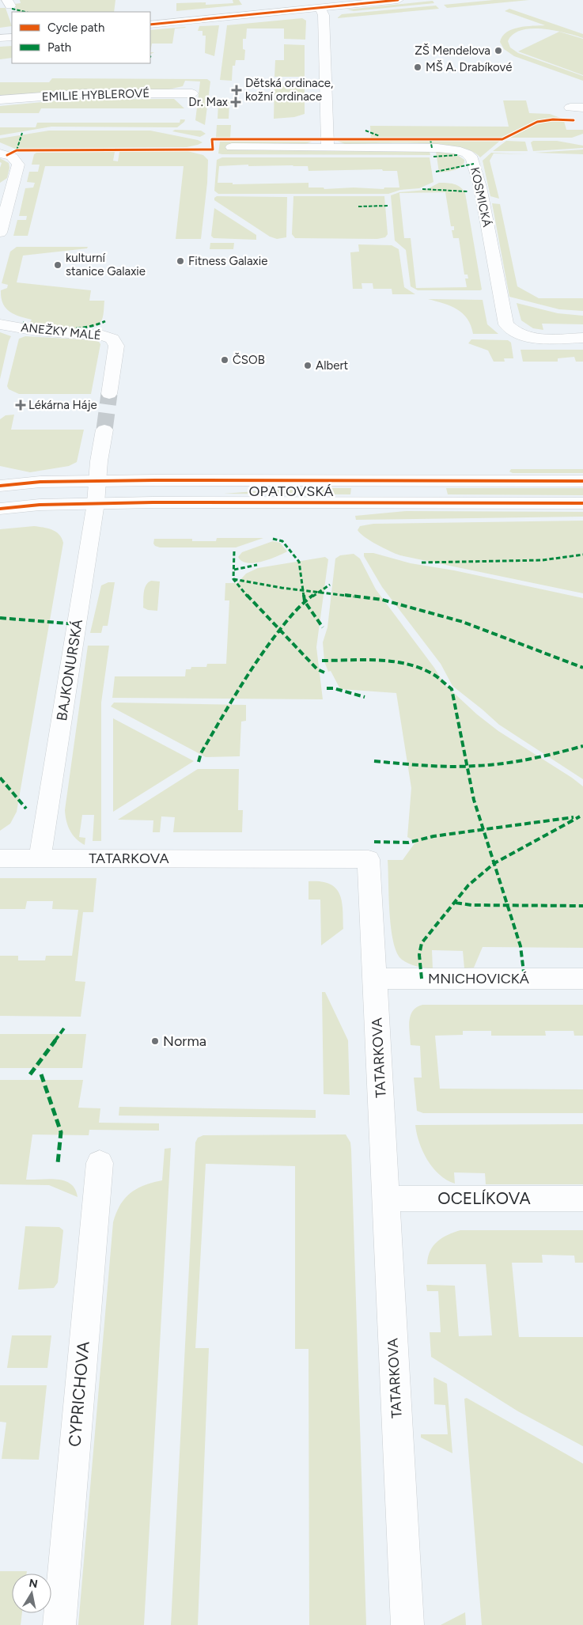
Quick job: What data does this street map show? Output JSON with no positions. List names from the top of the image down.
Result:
{
  "streets": {
    "street": [
      "EMILIE HYBLEROVÉ",
      "KOSMICKÁ",
      "ANEŽKY MALÉ",
      "OPATOVSKÁ",
      "BAJKONURSKÁ",
      "TATARKOVA",
      "MNICHOVICKÁ",
      "OCELÍKOVA",
      "CYPRICHOVA"
    ]
  },
  "crossings": [
    ["OPATOVSKÁ", "BAJKONURSKÁ"],
    ["BAJKONURSKÁ", "TATARKOVA"],
    ["TATARKOVA", "MNICHOVICKÁ"],
    ["TATARKOVA", "OCELÍKOVA"]
  ],
  "places": {
    "other": [
      "ZŠ Mendelova",
      "MŠ A. Drabíkové",
      "Fitness Galaxie",
      "kulturní stanice Galaxie",
      "ČSOB",
      "Albert",
      "Norma"
    ],
    "health": ["Dětská ordinace, kožní ordinace", "Dr. Max", "Lékárna Háje"]
  },
  "legend": ["Cycle path", "Path"],
  "north": "top"
}
